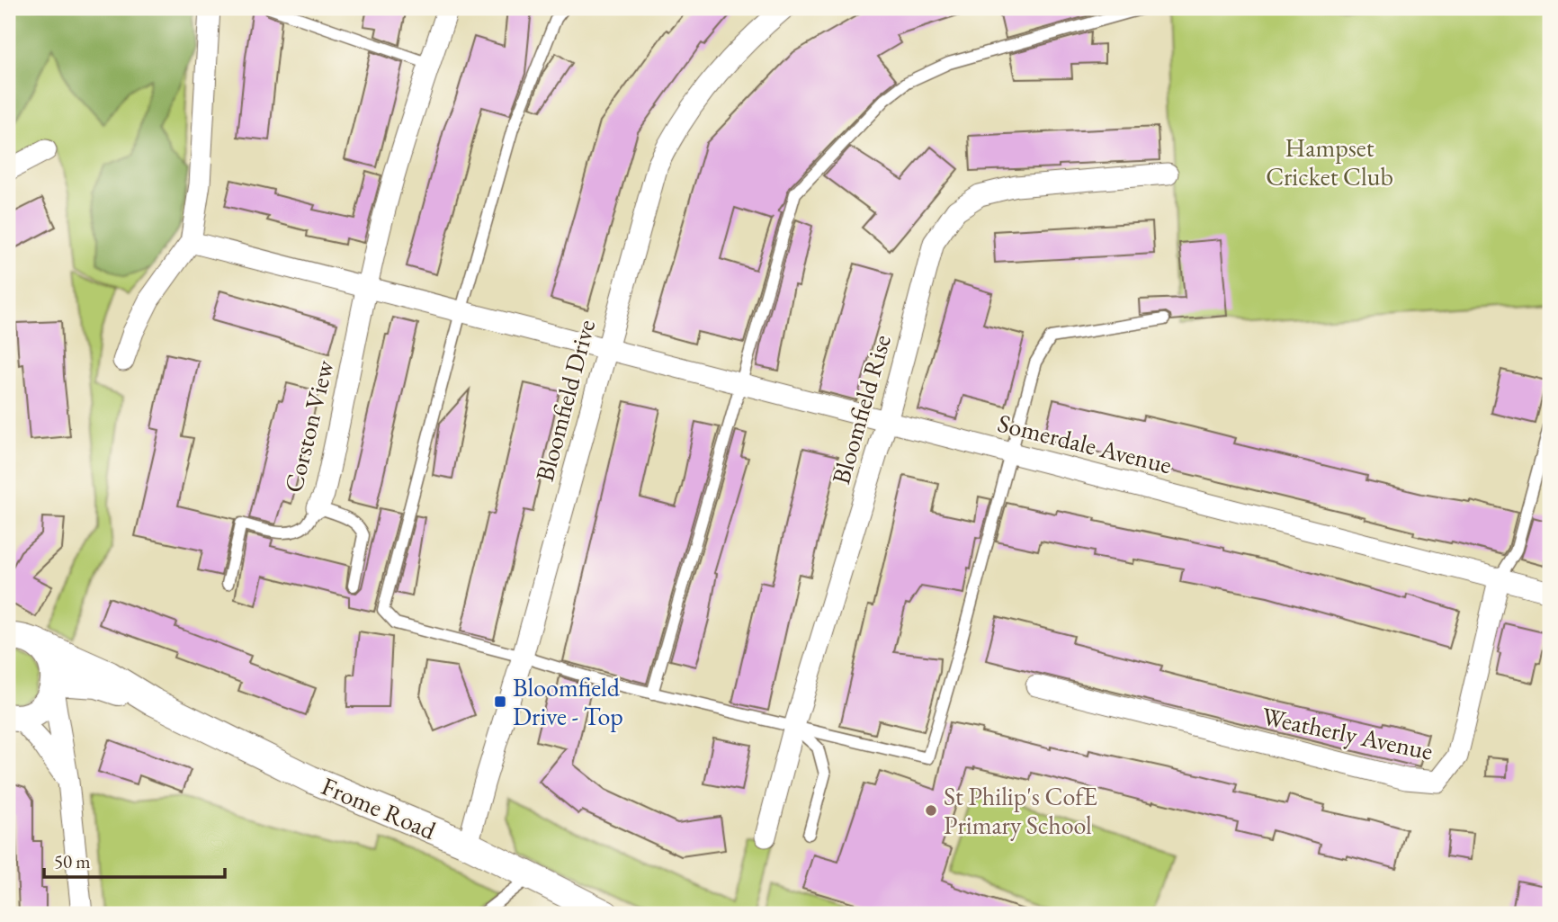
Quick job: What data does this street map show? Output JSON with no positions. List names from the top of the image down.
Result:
{
  "streets": {
    "street": [
      "Bloomfield Drive",
      "Bloomfield Rise",
      "Corston View",
      "Somerdale Avenue",
      "Weatherly Avenue",
      "Frome Road"
    ]
  },
  "crossings": [
    ["Bloomfield Drive", "Somerdale Avenue"],
    ["Bloomfield Drive", "Frome Road"],
    ["Bloomfield Rise", "Somerdale Avenue"],
    ["Somerdale Avenue", "Weatherly Avenue"]
  ],
  "parks": ["Hampset Cricket Club"],
  "places": {
    "transit": ["Bloomfield Drive - Top"],
    "other": ["St Philip's CofE Primary School"]
  },
  "scale_bar": "50 m"
}
